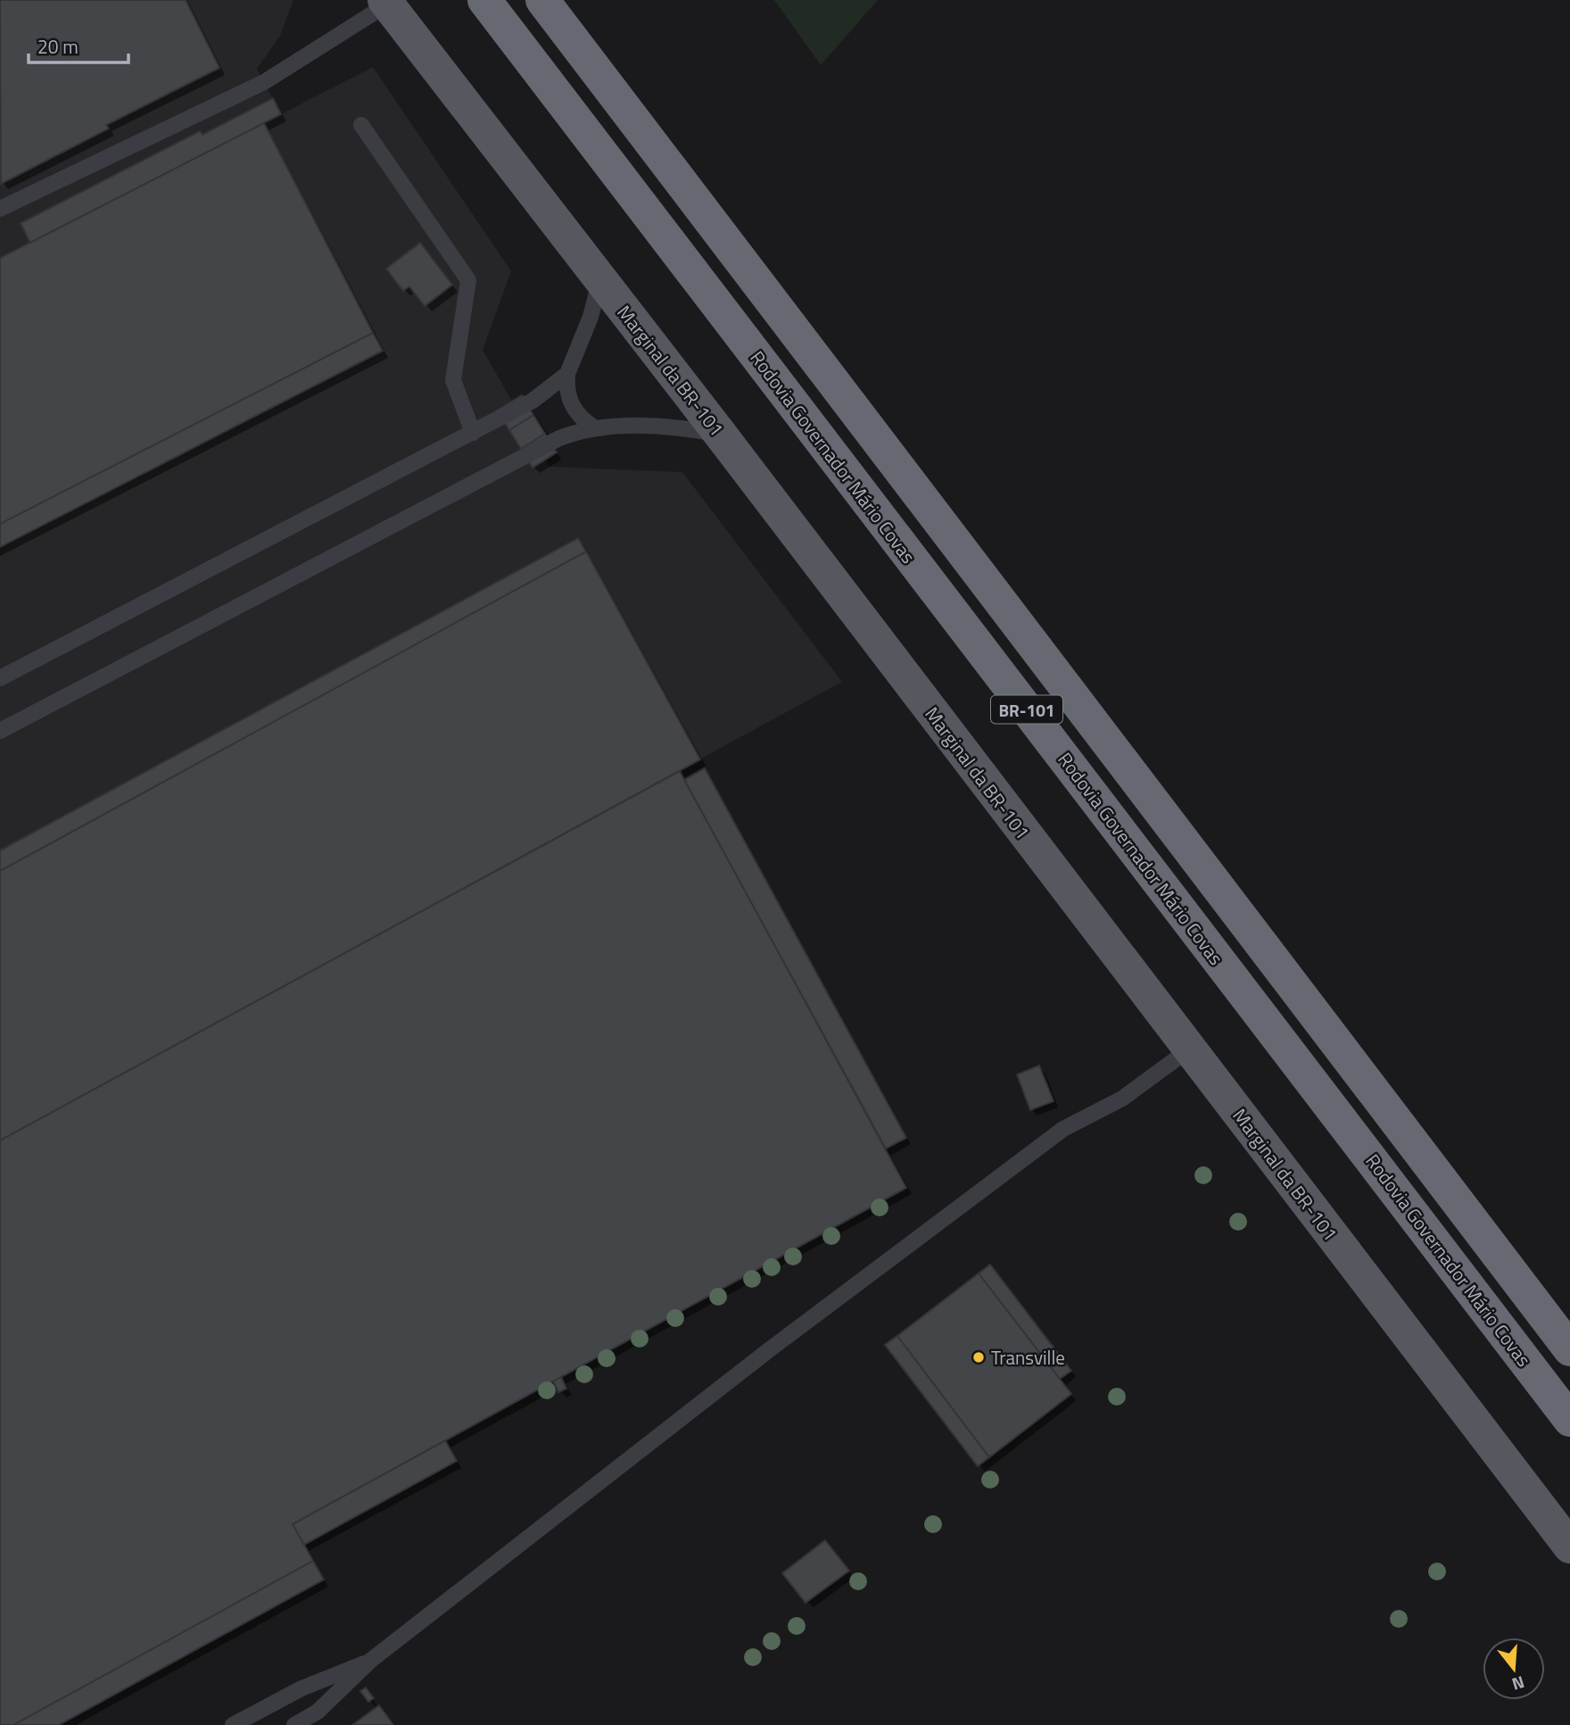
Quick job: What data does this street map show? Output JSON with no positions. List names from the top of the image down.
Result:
{
  "streets": {
    "highway": ["Rodovia Governador Mário Covas", "BR-101"],
    "main road": ["Marginal da BR-101"]
  },
  "places": ["Transville"],
  "scale_bar": "20 m",
  "north": "bottom"
}
